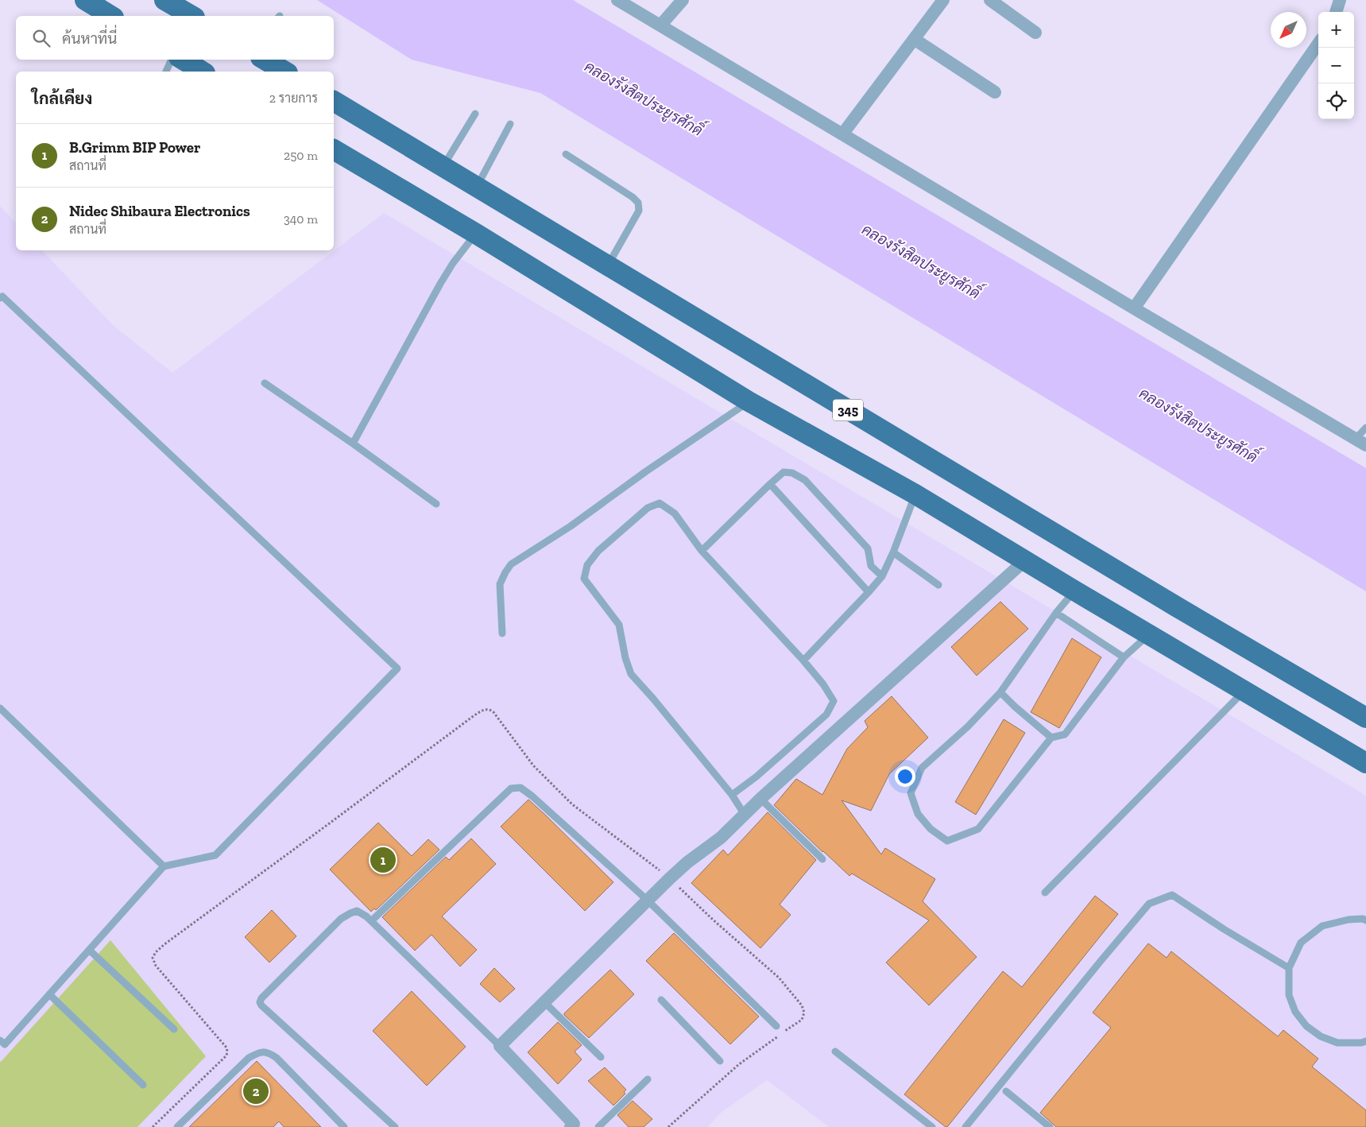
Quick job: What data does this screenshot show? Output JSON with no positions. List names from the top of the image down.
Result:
{
  "streets": {
    "main road": ["345"]
  },
  "water": ["คลองรังสิตประยูรศักดิ์"],
  "north": "bottom left",
  "page": {
    "map_buttons": ["+", "−"],
    "search": "ค้นหาที่นี่",
    "heading": ["ใกล้เคียง", "2 รายการ"],
    "list": [
      {
        "mark": "1",
        "name": "B.Grimm BIP Power",
        "note": "สถานที่",
        "value": "250 m"
      },
      {
        "mark": "2",
        "name": "Nidec Shibaura Electronics",
        "note": "สถานที่",
        "value": "340 m"
      }
    ],
    "pins": ["1", "2"]
  }
}
